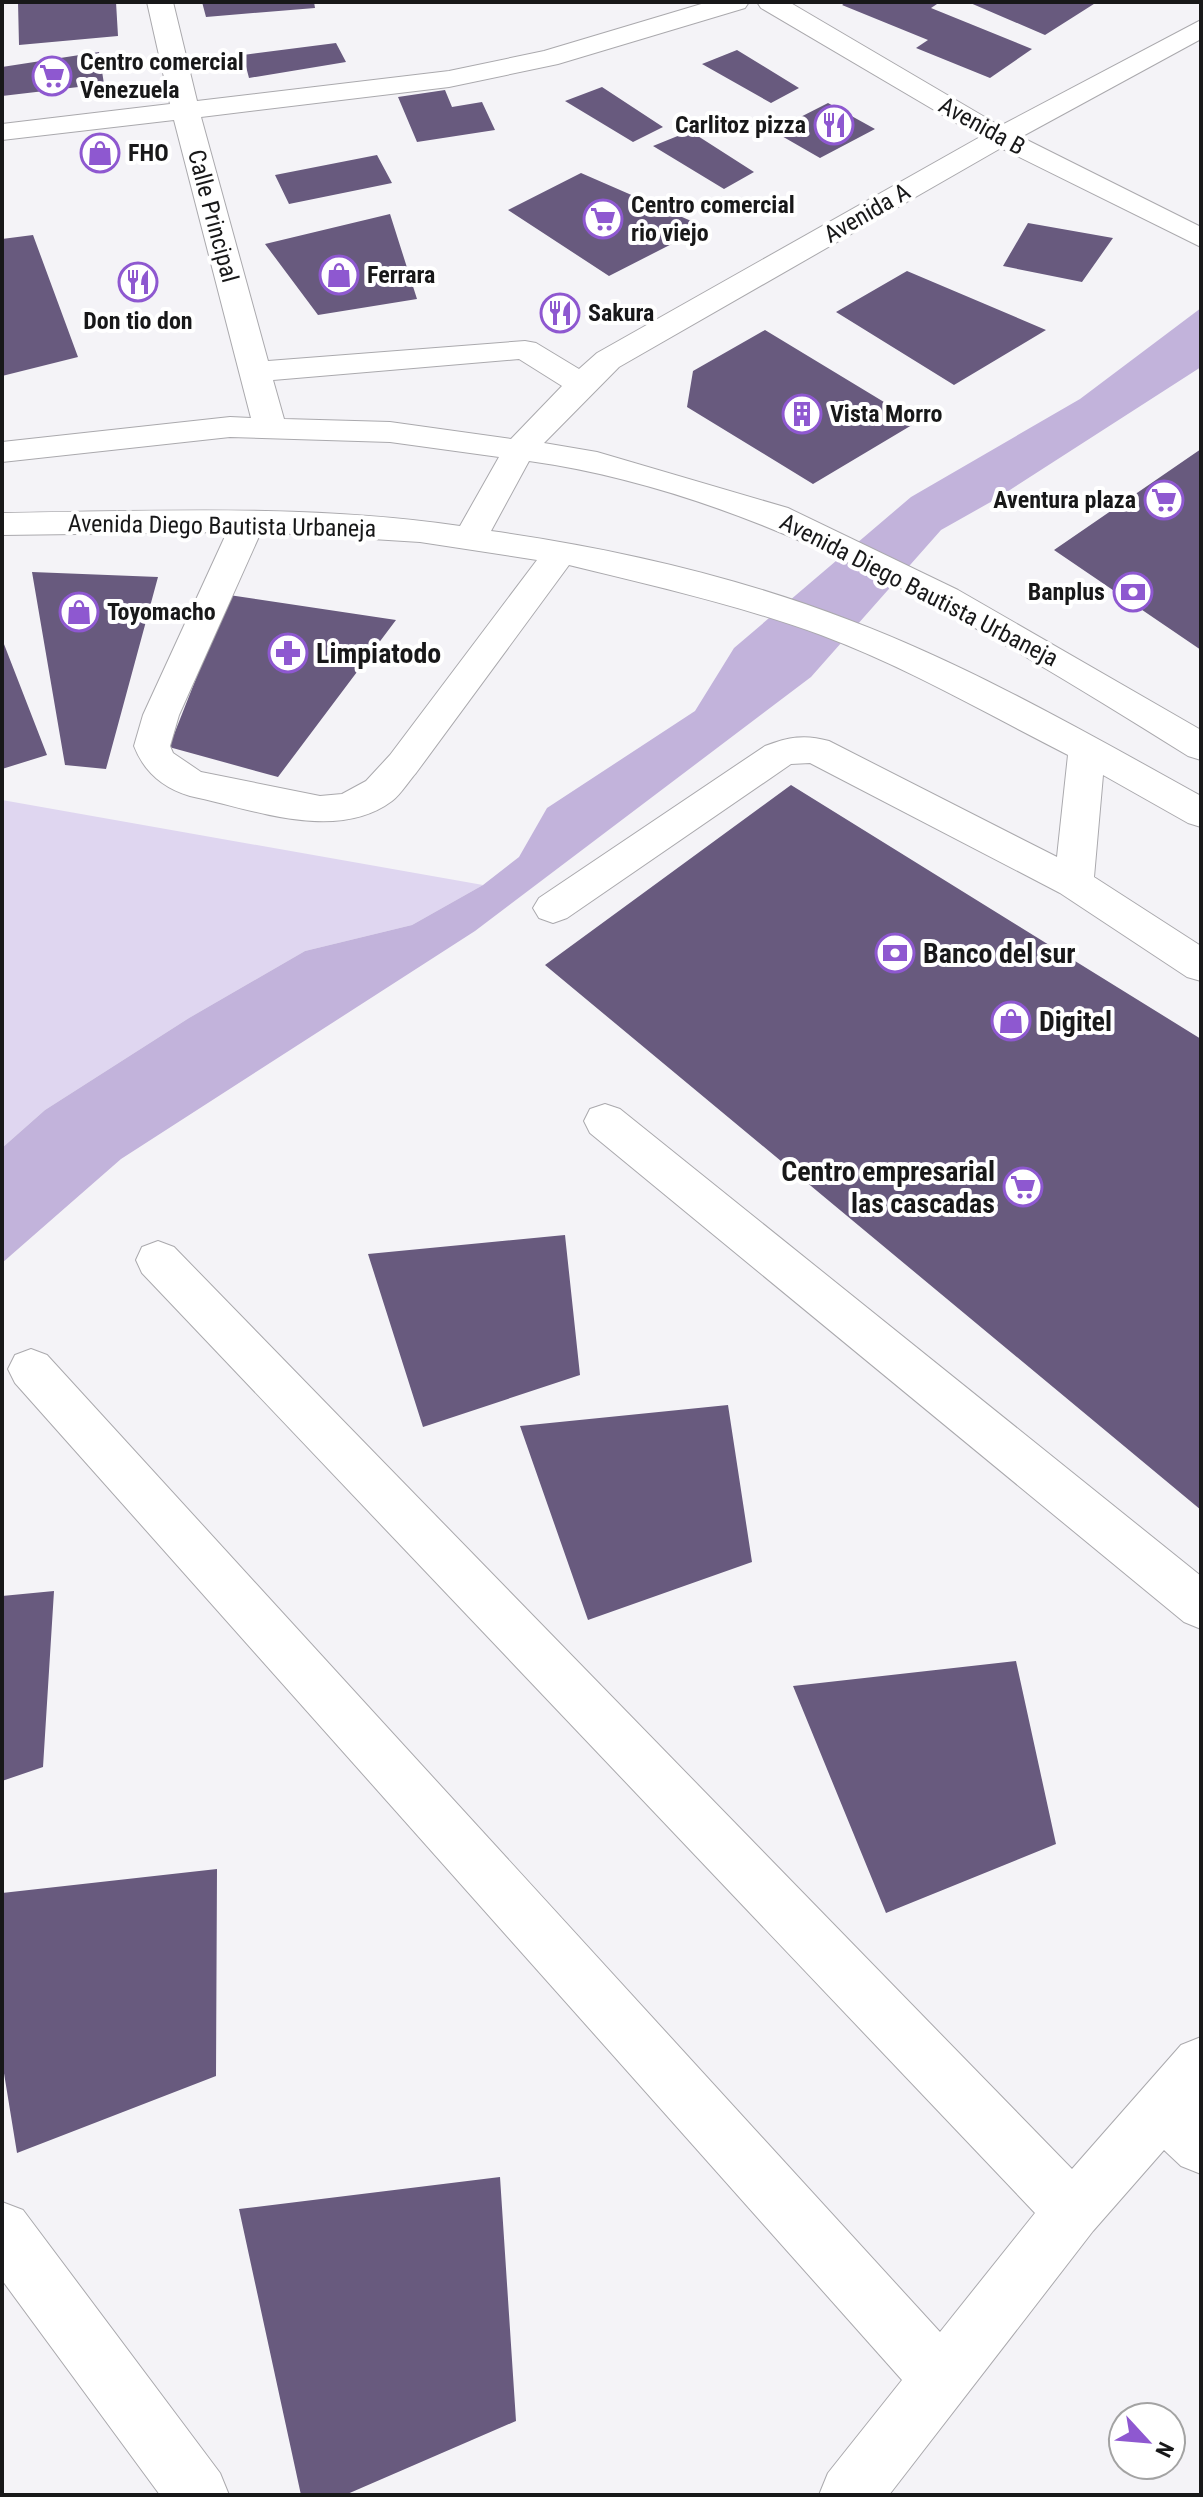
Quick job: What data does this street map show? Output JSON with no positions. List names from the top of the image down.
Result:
{
  "streets": {
    "street": [
      "Avenida B",
      "Avenida A",
      "Calle Principal",
      "Avenida Diego Bautista Urbaneja"
    ]
  },
  "crossings": [
    ["Avenida B", "Avenida A"],
    ["Avenida A", "Avenida Diego Bautista Urbaneja"],
    ["Calle Principal", "Avenida Diego Bautista Urbaneja"]
  ],
  "places": {
    "supermarket": [
      "Centro comercial Venezuela",
      "Centro comercial rio viejo",
      "Aventura plaza",
      "Centro empresarial las cascadas"
    ],
    "restaurant": ["Carlitoz pizza", "Don tio don", "Sakura"],
    "shop": [
      "FHO",
      "Ferrara",
      "Toyomacho",
      "Digitel"
    ],
    "building": ["Vista Morro"],
    "bank": ["Banplus", "Banco del sur"],
    "pharmacy": ["Limpiatodo"]
  },
  "north": "bottom right"
}
